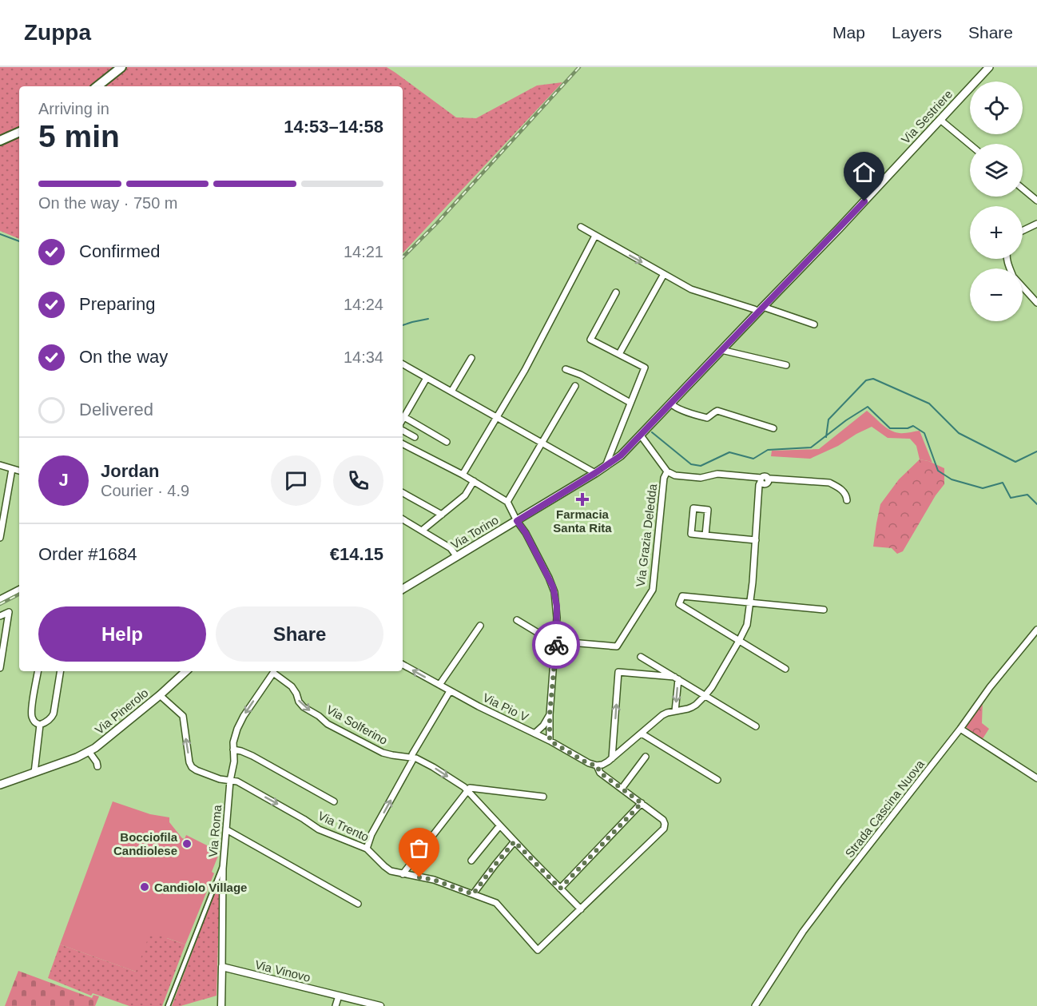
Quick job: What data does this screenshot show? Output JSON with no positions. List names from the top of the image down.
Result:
{
  "streets": {
    "main road": ["Via Sestriere", "Via Torino", "Via Pinerolo"],
    "street": [
      "Via Grazia Deledda",
      "Via Pio V",
      "Via Solferino",
      "Strada Cascina Nuova",
      "Via Trento",
      "Via Roma",
      "Via Vinovo"
    ]
  },
  "crossings": [
    ["Via Sestriere", "Via Torino"],
    ["Via Torino", "Via Grazia Deledda"],
    ["Via Pio V", "Via Solferino"],
    ["Via Pio V", "Via Trento"],
    ["Via Pinerolo", "Via Trento"],
    ["Via Solferino", "Via Trento"],
    ["Via Trento", "Via Roma"],
    ["Via Roma", "Via Vinovo"]
  ],
  "one_way": ["Via Solferino"],
  "places": {
    "health": ["Farmacia Santa Rita"],
    "other": ["Bocciofila Candiolese", "Candiolo Village"]
  },
  "page": {
    "header": "Zuppa",
    "nav": ["Map", "Layers", "Share"],
    "map_buttons": ["+", "−"],
    "heading": ["5 min", "Arriving in", "14:53–14:58"],
    "panel": [
      "Jordan",
      "Courier · 4.9",
      "Order #1684",
      "€14.15"
    ],
    "bar": "On the way · 750 m",
    "list": [
      ["Confirmed", "14:21"],
      ["Preparing", "14:24"],
      ["On the way", "14:34"],
      "Delivered"
    ],
    "round": "J",
    "buttons": ["Help", "Share"]
  }
}
